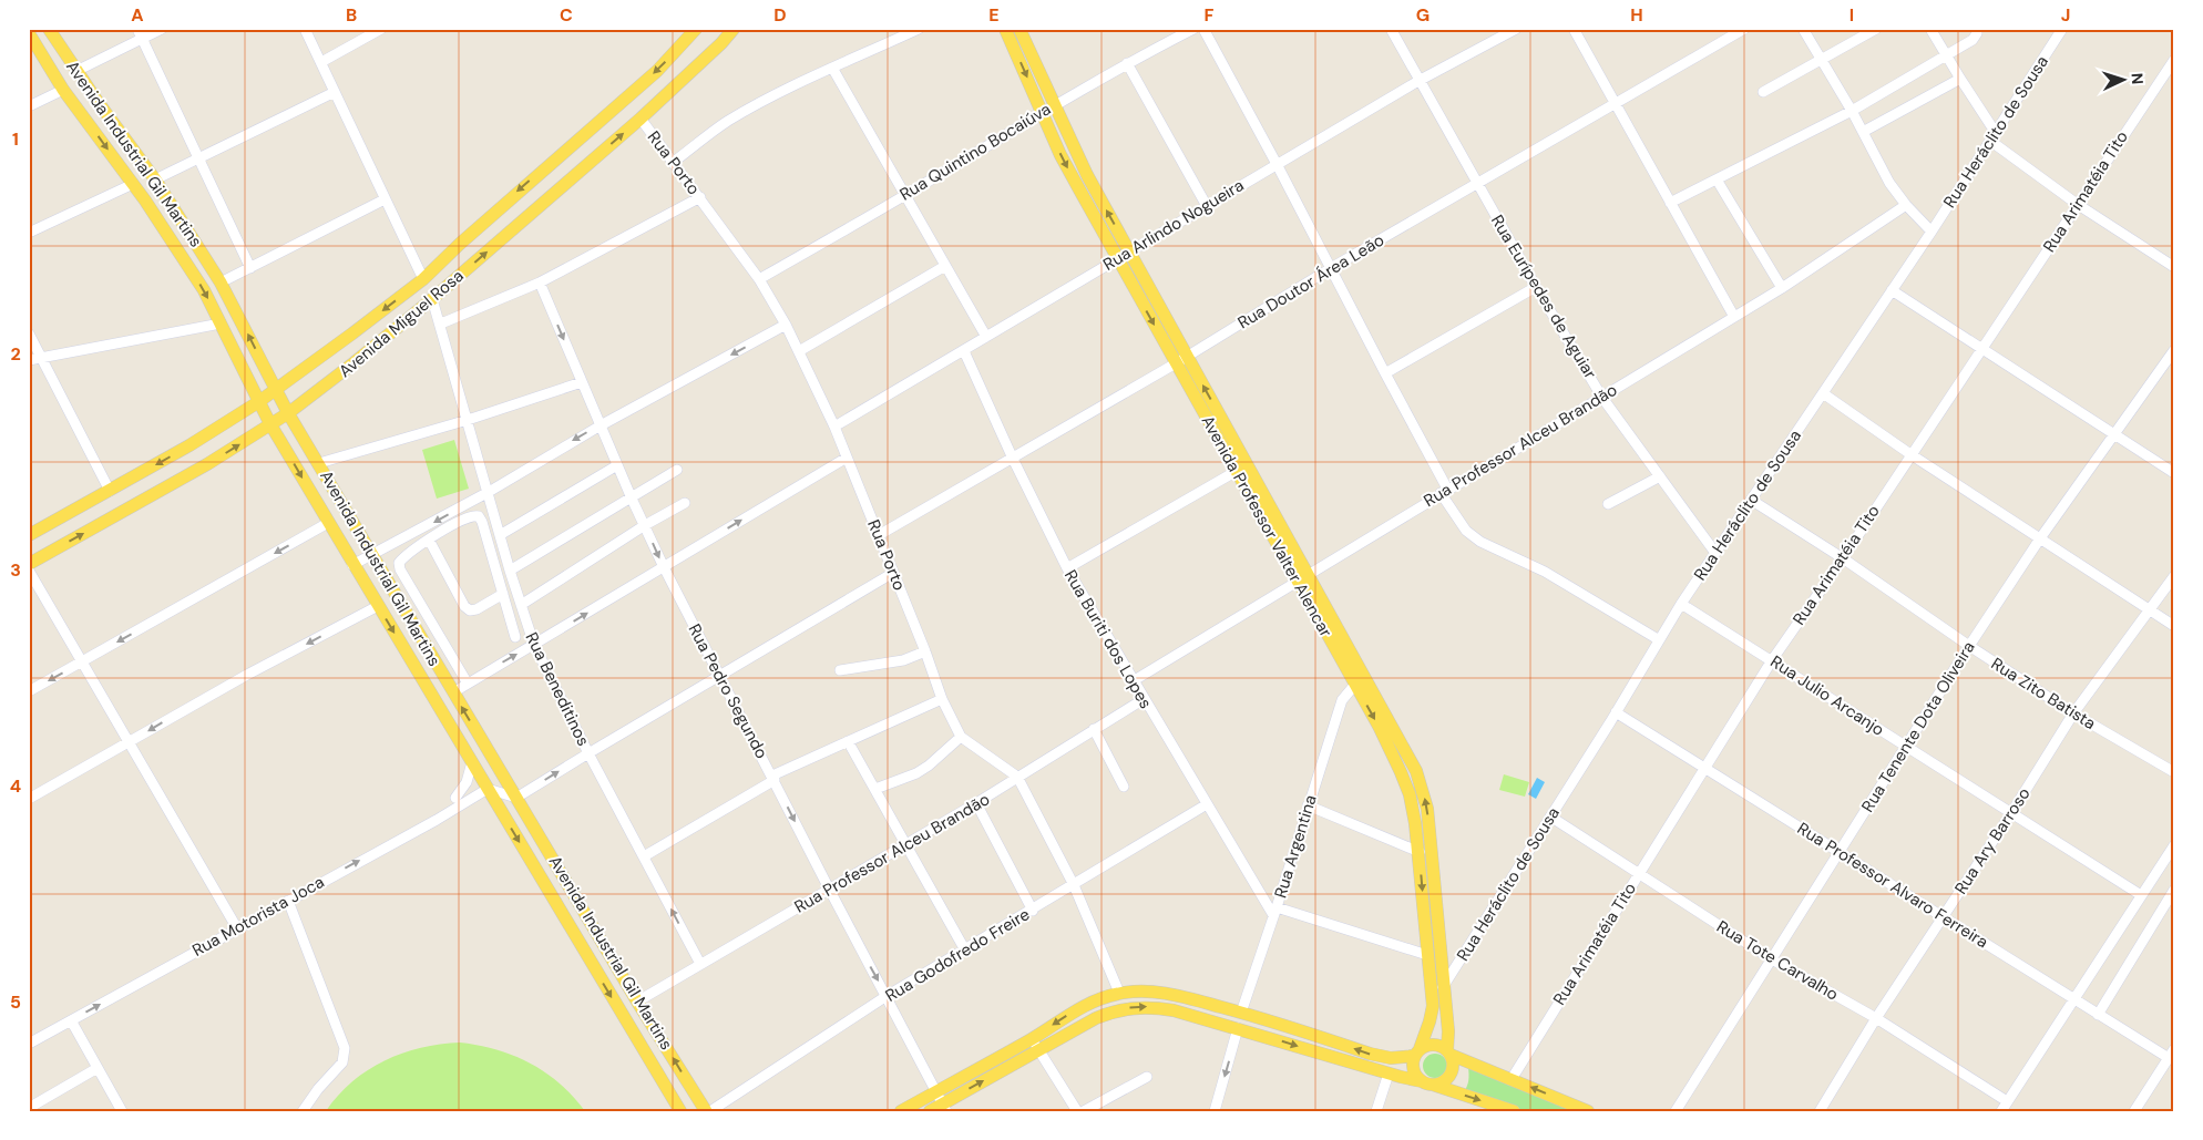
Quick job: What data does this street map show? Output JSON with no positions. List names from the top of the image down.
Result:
{
  "streets": {
    "main road": ["Avenida Industrial Gil Martins", "Avenida Miguel Rosa", "Avenida Professor Valter Alencar"],
    "street": [
      "Rua Heráclito de Sousa",
      "Rua Quintino Bocaiúva",
      "Rua Porto",
      "Rua Arimatéia Tito",
      "Rua Arlindo Nogueira",
      "Rua Doutor Área Leão",
      "Rua Eurípedes de Aguiar",
      "Rua Professor Alceu Brandão",
      "Rua Buriti dos Lopes",
      "Rua Beneditinos",
      "Rua Pedro Segundo",
      "Rua Zito Batista",
      "Rua Julio Arcanjo",
      "Rua Tenente Dota Oliveira",
      "Rua Ary Barroso",
      "Rua Argentina",
      "Rua Professor Alvaro Ferreira",
      "Rua Motorista Joca",
      "Rua Godofredo Freire",
      "Rua Tote Carvalho"
    ]
  },
  "crossings": [
    ["Rua Heráclito de Sousa", "Rua Eurípedes de Aguiar"],
    ["Rua Heráclito de Sousa", "Avenida Professor Valter Alencar"],
    ["Rua Heráclito de Sousa", "Rua Zito Batista"],
    ["Rua Heráclito de Sousa", "Rua Julio Arcanjo"],
    ["Rua Heráclito de Sousa", "Rua Professor Alvaro Ferreira"],
    ["Rua Heráclito de Sousa", "Rua Tote Carvalho"],
    ["Rua Quintino Bocaiúva", "Rua Porto"],
    ["Rua Quintino Bocaiúva", "Avenida Professor Valter Alencar"],
    ["Avenida Industrial Gil Martins", "Avenida Miguel Rosa"],
    ["Avenida Industrial Gil Martins", "Rua Professor Alceu Brandão"],
    ["Avenida Industrial Gil Martins", "Rua Motorista Joca"],
    ["Rua Porto", "Rua Arlindo Nogueira"],
    ["Rua Porto", "Rua Doutor Área Leão"],
    ["Rua Porto", "Avenida Miguel Rosa"],
    ["Rua Porto", "Rua Professor Alceu Brandão"],
    ["Rua Porto", "Rua Godofredo Freire"],
    ["Rua Arimatéia Tito", "Rua Zito Batista"],
    ["Rua Arimatéia Tito", "Rua Julio Arcanjo"],
    ["Rua Arimatéia Tito", "Rua Professor Alvaro Ferreira"],
    ["Rua Arimatéia Tito", "Rua Tote Carvalho"],
    ["Rua Arlindo Nogueira", "Rua Eurípedes de Aguiar"],
    ["Rua Arlindo Nogueira", "Avenida Professor Valter Alencar"],
    ["Rua Arlindo Nogueira", "Rua Buriti dos Lopes"],
    ["Rua Doutor Área Leão", "Rua Eurípedes de Aguiar"],
    ["Rua Doutor Área Leão", "Avenida Professor Valter Alencar"],
    ["Rua Doutor Área Leão", "Rua Buriti dos Lopes"],
    ["Rua Eurípedes de Aguiar", "Rua Professor Alceu Brandão"],
    ["Avenida Miguel Rosa", "Rua Beneditinos"],
    ["Rua Professor Alceu Brandão", "Avenida Professor Valter Alencar"],
    ["Rua Professor Alceu Brandão", "Rua Buriti dos Lopes"],
    ["Rua Professor Alceu Brandão", "Rua Beneditinos"],
    ["Rua Professor Alceu Brandão", "Rua Pedro Segundo"],
    ["Avenida Professor Valter Alencar", "Rua Argentina"],
    ["Rua Buriti dos Lopes", "Rua Argentina"],
    ["Rua Buriti dos Lopes", "Rua Godofredo Freire"],
    ["Rua Pedro Segundo", "Rua Godofredo Freire"],
    ["Rua Zito Batista", "Rua Tenente Dota Oliveira"],
    ["Rua Zito Batista", "Rua Ary Barroso"],
    ["Rua Julio Arcanjo", "Rua Tenente Dota Oliveira"],
    ["Rua Julio Arcanjo", "Rua Ary Barroso"],
    ["Rua Tenente Dota Oliveira", "Rua Professor Alvaro Ferreira"],
    ["Rua Tenente Dota Oliveira", "Rua Tote Carvalho"],
    ["Rua Ary Barroso", "Rua Professor Alvaro Ferreira"],
    ["Rua Ary Barroso", "Rua Tote Carvalho"]
  ],
  "one_way": ["Rua Pedro Segundo", "Rua Motorista Joca"],
  "north": "right",
  "grid": {
    "columns": [
      "A",
      "B",
      "C",
      "D",
      "E",
      "F",
      "G",
      "H",
      "I",
      "J"
    ],
    "rows": [
      "1",
      "2",
      "3",
      "4",
      "5"
    ]
  }
}
